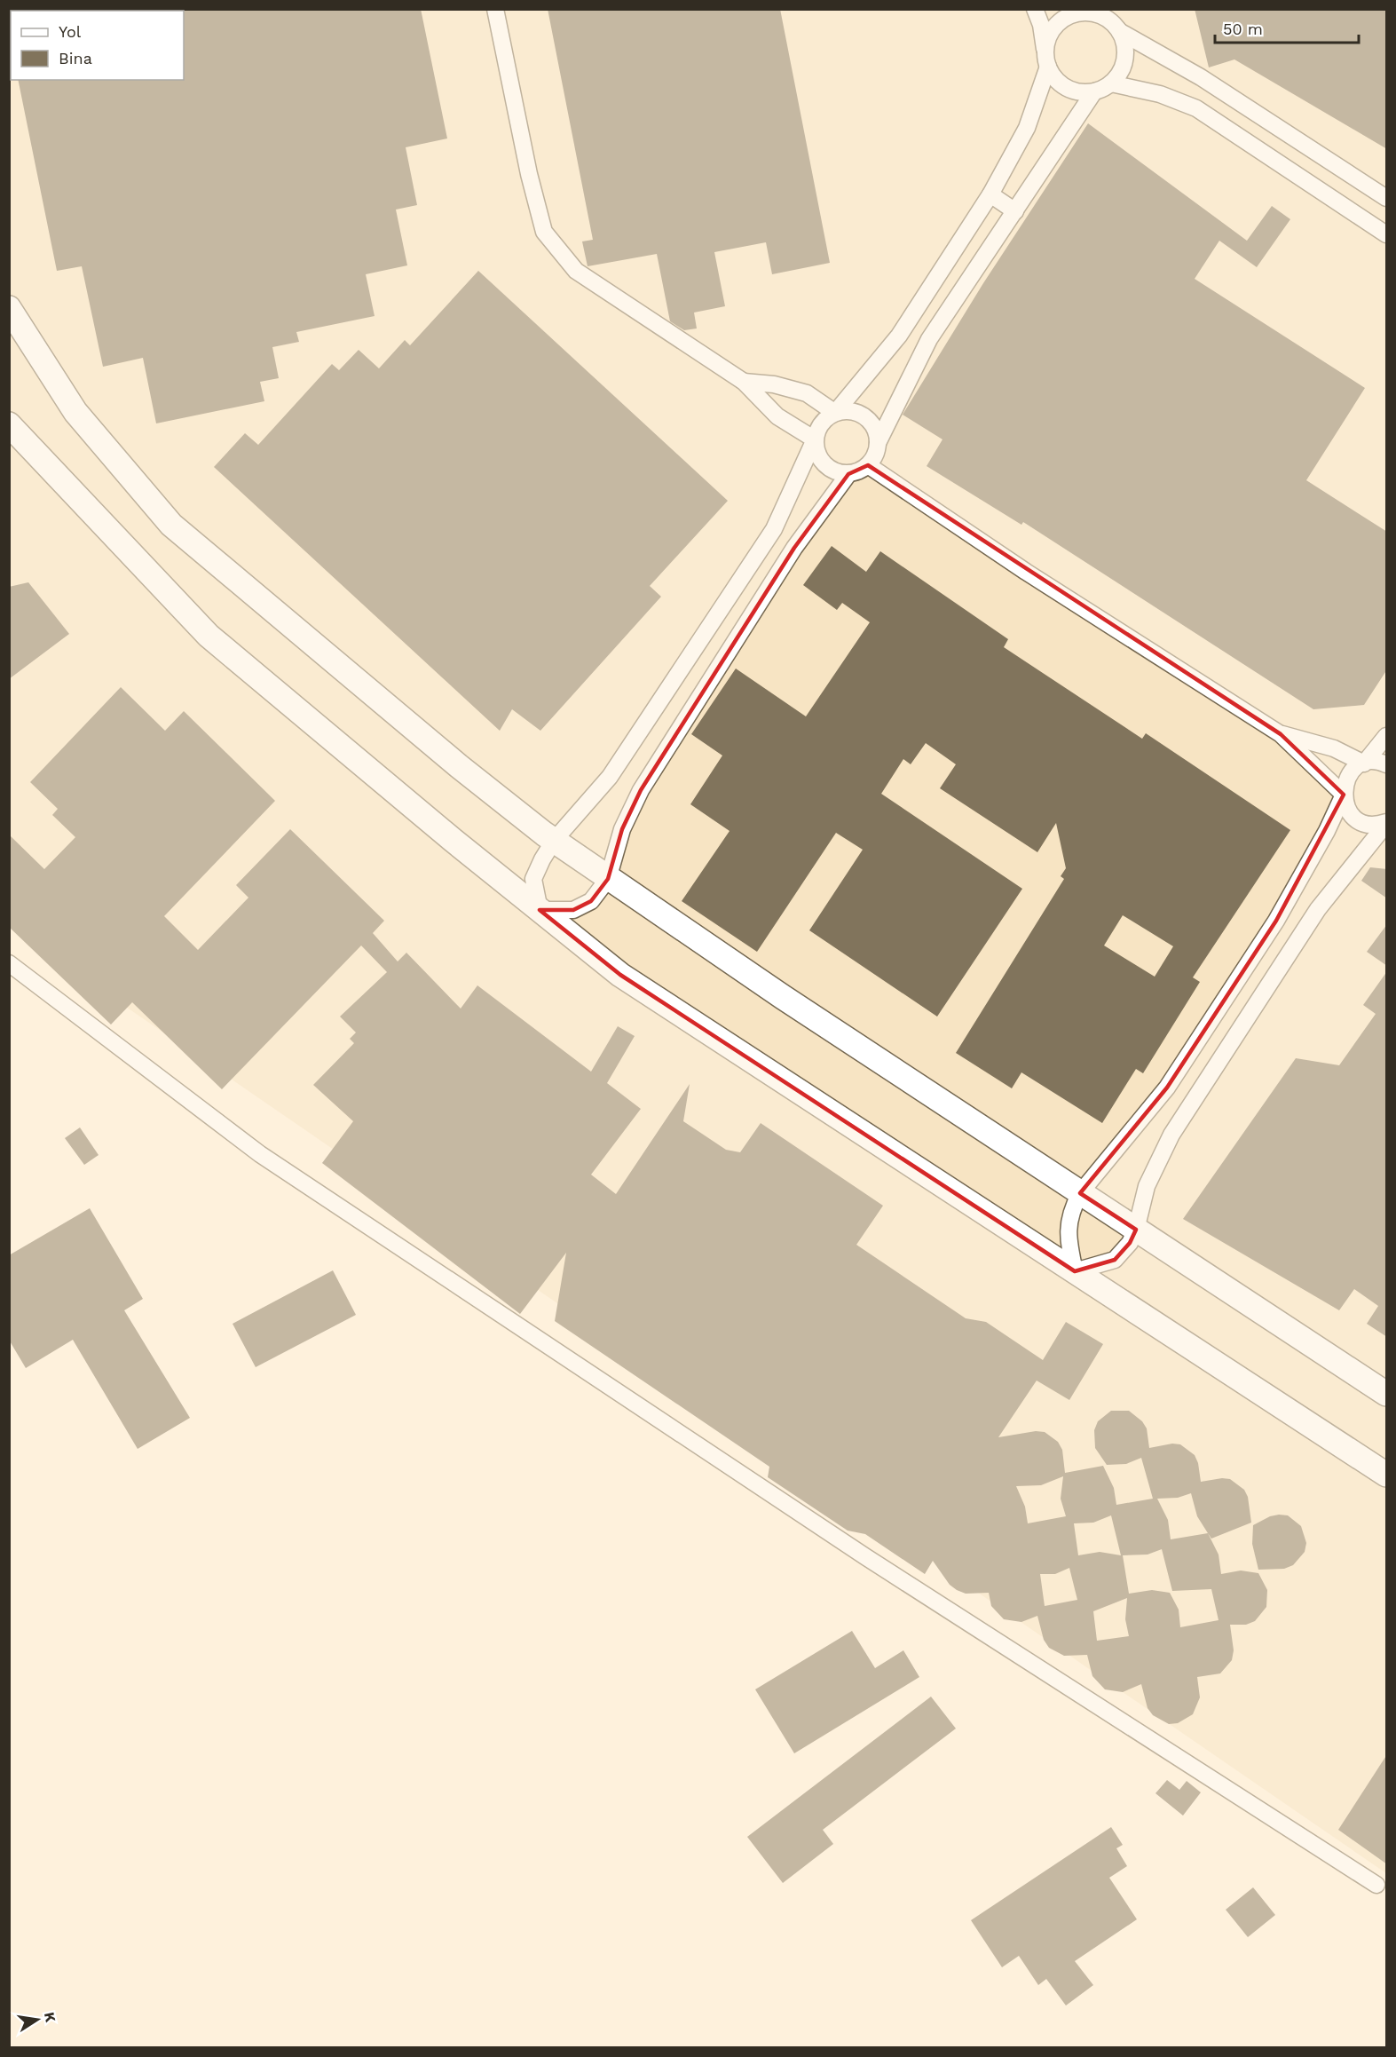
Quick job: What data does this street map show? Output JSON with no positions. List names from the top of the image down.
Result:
{
  "legend": ["Yol", "Bina"],
  "scale_bar": "50 m",
  "north": "right"
}
